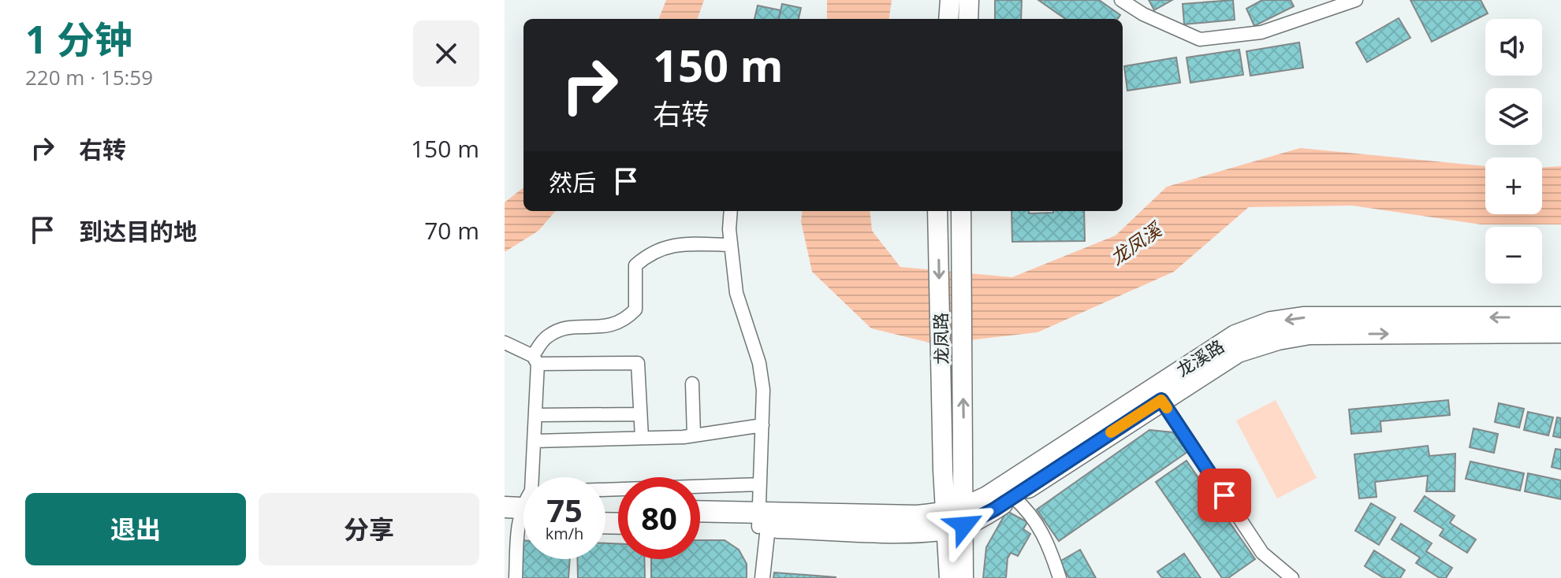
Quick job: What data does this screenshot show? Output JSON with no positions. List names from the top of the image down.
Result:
{
  "streets": {
    "highway": ["龙溪路"],
    "main road": ["龙凤路"]
  },
  "crossings": [
    ["龙凤路", "龙溪路"]
  ],
  "water": ["龙凤溪"],
  "page": {
    "heading": ["1 分钟", "220 m · 15:59"],
    "map_buttons": ["+", "−"],
    "turn": ["150 m", "右转"],
    "list": [
      {
        "name": "右转",
        "value": "150 m"
      },
      {
        "name": "到达目的地",
        "value": "70 m"
      }
    ],
    "then": "然后",
    "speed": "75 km/h",
    "limit": "80",
    "buttons": ["退出", "分享"]
  }
}
